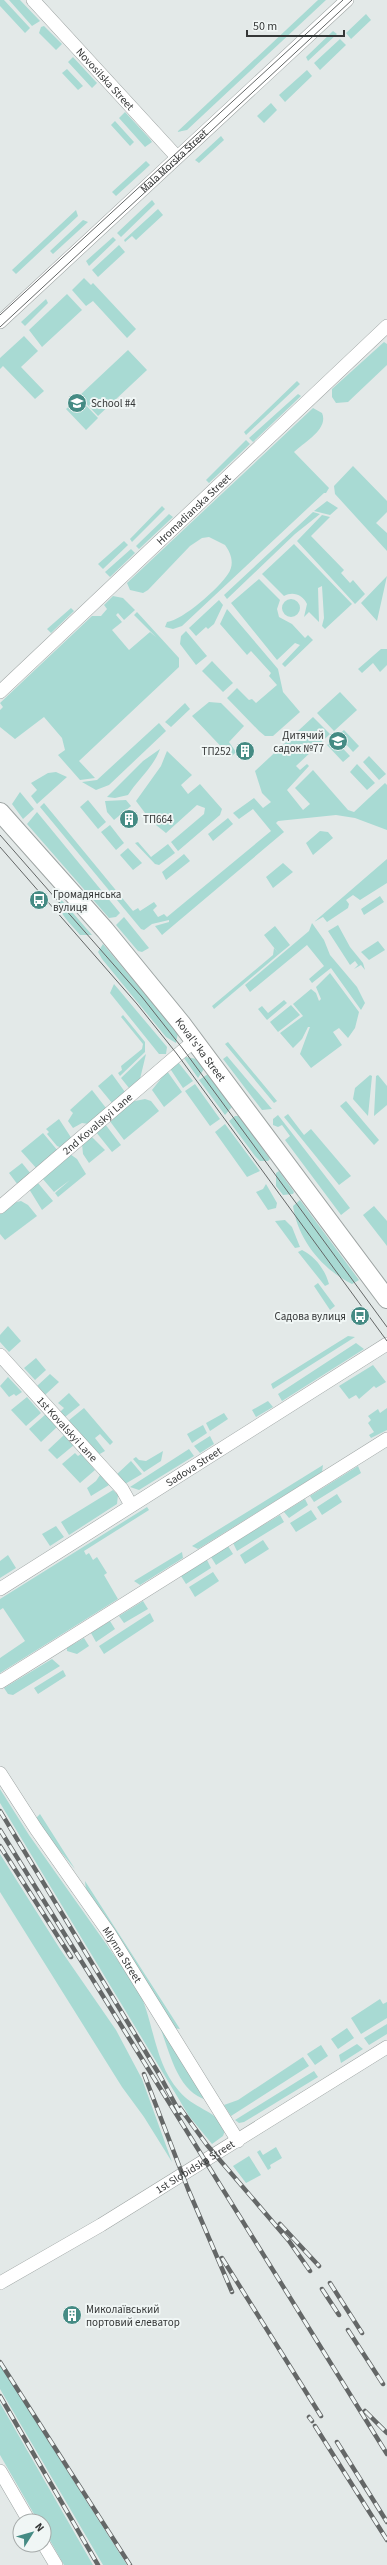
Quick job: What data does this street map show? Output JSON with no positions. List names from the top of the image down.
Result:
{
  "streets": {
    "street": [
      "Novosilska Street",
      "Mala Morska Street",
      "Hromadianska Street",
      "Koval's'ka Street",
      "2nd Kovalskyi Lane",
      "1st Kovalskyi Lane",
      "Sadova Street",
      "Mlynna Street",
      "1st Slobidska Street"
    ]
  },
  "crossings": [
    ["Novosilska Street", "Mala Morska Street"],
    ["Koval's'ka Street", "2nd Kovalskyi Lane"],
    ["1st Kovalskyi Lane", "Sadova Street"],
    ["Mlynna Street", "1st Slobidska Street"]
  ],
  "places": {
    "school or university": ["School #4", "Дитячий садок №77"],
    "building": ["ТП252", "ТП664", "Миколаївський портовий елеватор"],
    "bus stop": ["Громадянська вулиця", "Садова вулиця"]
  },
  "scale_bar": "50 m",
  "north": "top right"
}
